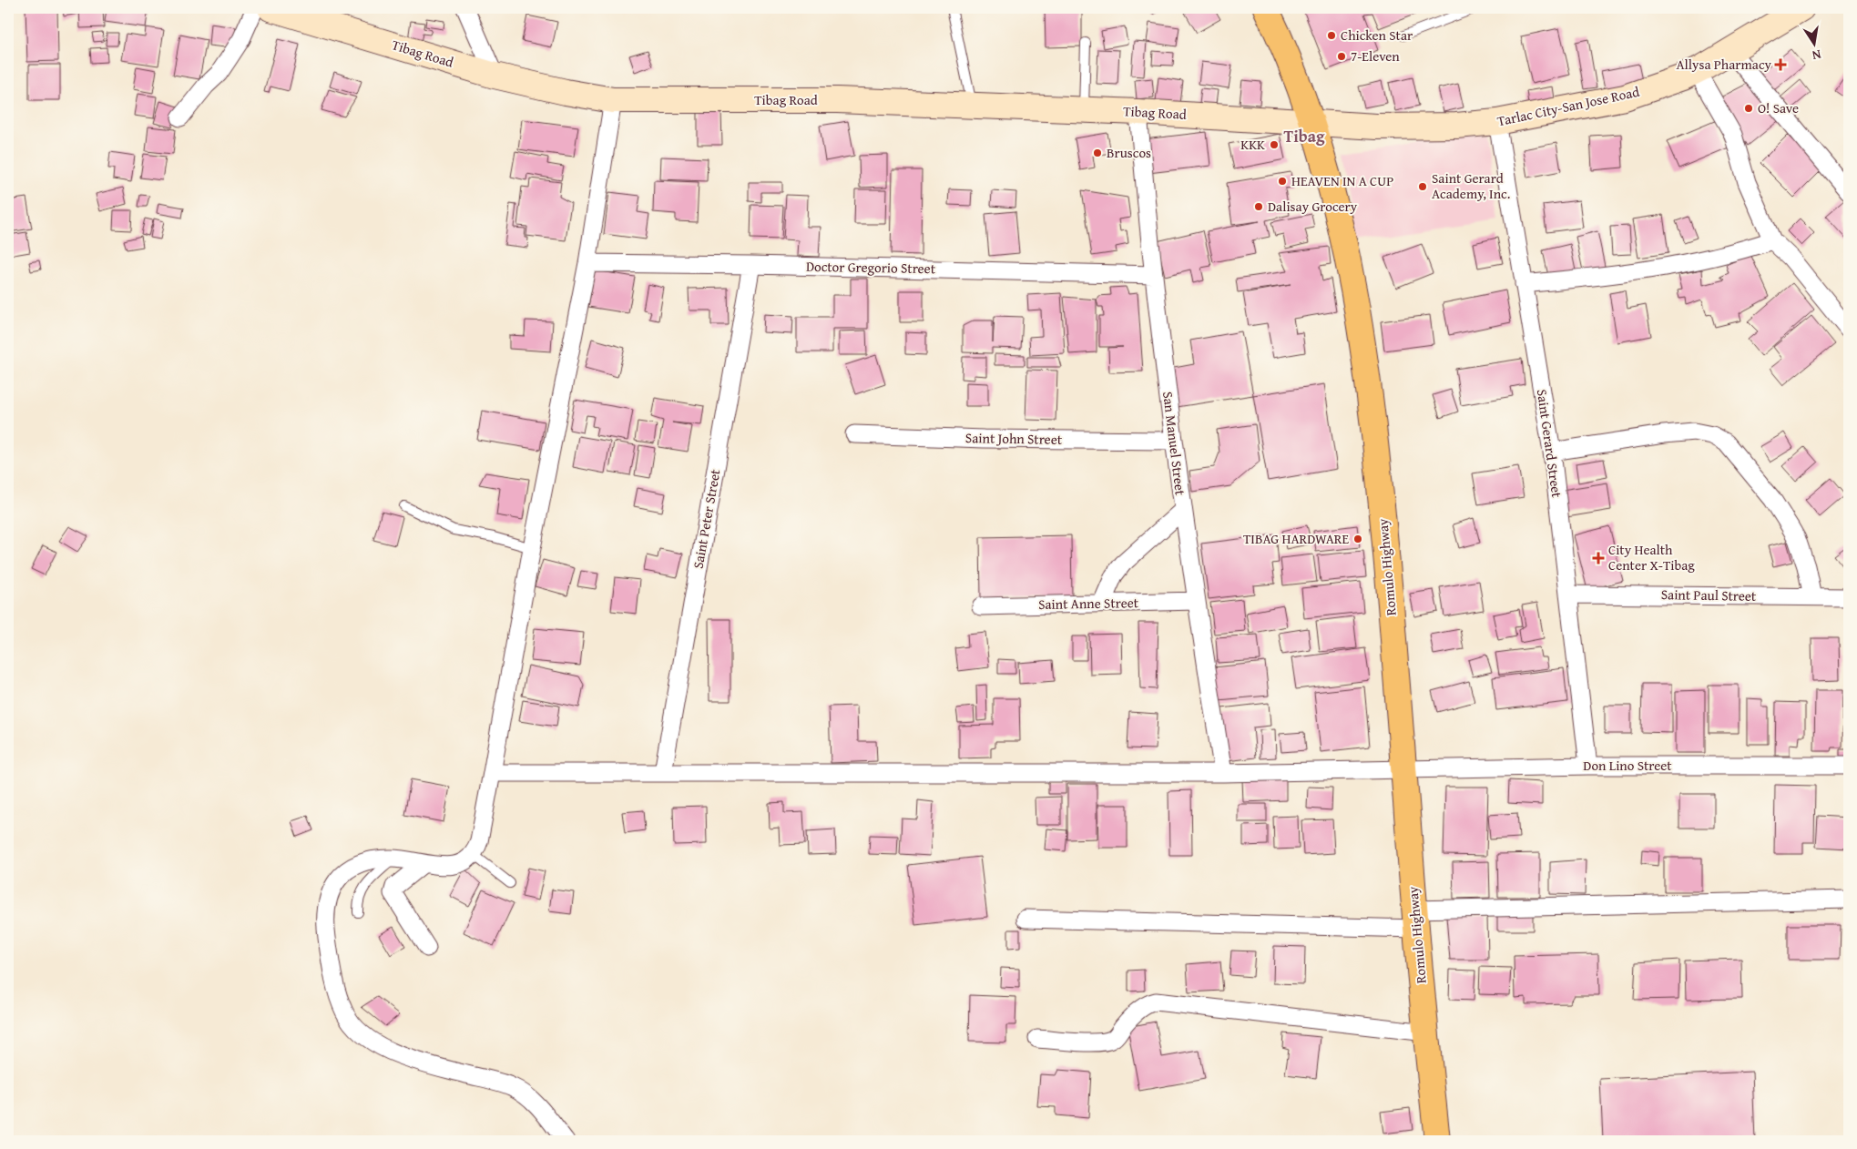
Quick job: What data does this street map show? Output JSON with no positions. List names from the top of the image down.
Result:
{
  "streets": {
    "highway": ["Romulo Highway"],
    "street": [
      "Tibag Road",
      "Tarlac City-San Jose Road",
      "Doctor Gregorio Street",
      "Saint John Street",
      "San Manuel Street",
      "Saint Gerard Street",
      "Saint Peter Street",
      "Saint Paul Street",
      "Saint Anne Street",
      "Don Lino Street"
    ]
  },
  "crossings": [
    ["Tibag Road", "Tarlac City-San Jose Road"],
    ["Tibag Road", "San Manuel Street"],
    ["Tibag Road", "Romulo Highway"],
    ["Tarlac City-San Jose Road", "Saint Gerard Street"],
    ["Tarlac City-San Jose Road", "Romulo Highway"],
    ["Doctor Gregorio Street", "San Manuel Street"],
    ["Doctor Gregorio Street", "Saint Peter Street"],
    ["Saint John Street", "San Manuel Street"],
    ["San Manuel Street", "Saint Anne Street"],
    ["San Manuel Street", "Don Lino Street"],
    ["Saint Gerard Street", "Saint Paul Street"],
    ["Saint Gerard Street", "Don Lino Street"],
    ["Saint Peter Street", "Don Lino Street"],
    ["Romulo Highway", "Don Lino Street"]
  ],
  "districts": ["Tibag"],
  "places": {
    "other": [
      "Chicken Star",
      "7-Eleven",
      "O! Save",
      "KKK",
      "Bruscos",
      "HEAVEN IN A CUP",
      "Saint Gerard Academy, Inc.",
      "Dalisay Grocery",
      "TIBAG HARDWARE"
    ],
    "health": ["Allysa Pharmacy", "City Health Center X-Tibag"]
  },
  "north": "bottom"
}
